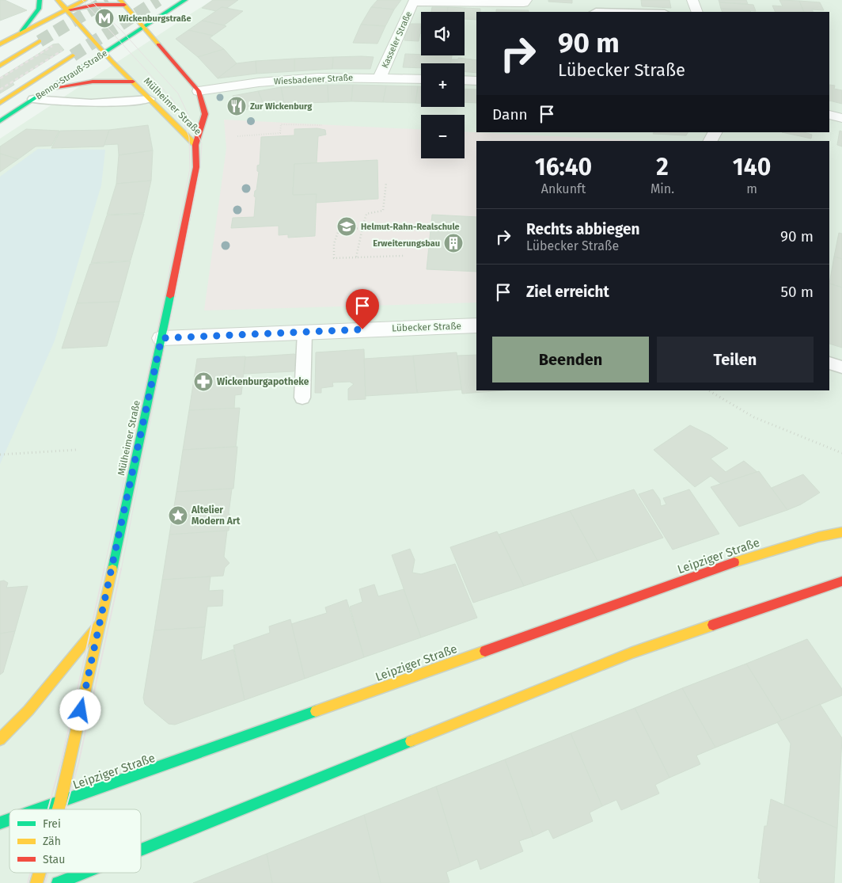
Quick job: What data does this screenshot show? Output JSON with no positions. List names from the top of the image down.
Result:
{
  "streets": {
    "main road": ["Benno-Strauß-Straße", "Mülheimer Straße", "Leipziger Straße"],
    "street": ["Kasseler Straße", "Wiesbadener Straße", "Lübecker Straße"]
  },
  "crossings": [
    ["Kasseler Straße", "Wiesbadener Straße"],
    ["Benno-Strauß-Straße", "Mülheimer Straße"],
    ["Mülheimer Straße", "Lübecker Straße"],
    ["Mülheimer Straße", "Leipziger Straße"]
  ],
  "places": {
    "metro station": ["Wickenburgstraße"],
    "restaurant": ["Zur Wickenburg"],
    "school or university": ["Helmut-Rahn-Realschule"],
    "building": ["Erweiterungsbau"],
    "pharmacy": ["Wickenburgapotheke"],
    "place": ["Altelier Modern Art"]
  },
  "legend": ["Frei", "Zäh", "Stau"],
  "page": {
    "map_buttons": ["+", "−"],
    "turn": ["90 m", "Lübecker Straße"],
    "then": "Dann",
    "eta": [
      "16:40",
      "Ankunft",
      "2",
      "Min.",
      "140",
      "m"
    ],
    "list": [
      {
        "name": "Rechts abbiegen",
        "note": "Lübecker Straße",
        "value": "90 m"
      },
      {
        "name": "Ziel erreicht",
        "value": "50 m"
      }
    ],
    "buttons": ["Beenden", "Teilen"]
  }
}
